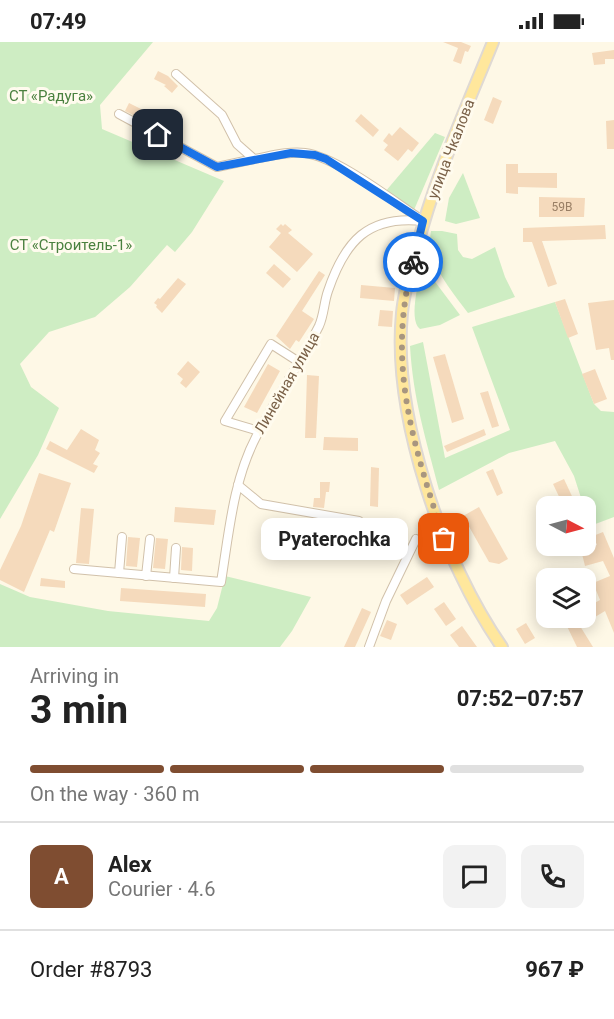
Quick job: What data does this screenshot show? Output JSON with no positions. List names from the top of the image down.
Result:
{
  "streets": {
    "main road": ["улица Чкалова"],
    "street": ["Линейная улица"]
  },
  "crossings": [
    ["улица Чкалова", "Линейная улица"]
  ],
  "parks": ["СТ «Радуга»", "СТ «Строитель-1»"],
  "places": ["Pyaterochka"],
  "house_numbers": ["59В"],
  "north": "right",
  "page": {
    "status": "07:49",
    "bubble": "Pyaterochka",
    "heading": ["3 min", "Arriving in", "07:52–07:57"],
    "panel": [
      "Alex",
      "Courier · 4.6",
      "Order #8793",
      "967 ₽"
    ],
    "bar": "On the way · 360 m",
    "round": "A"
  }
}
